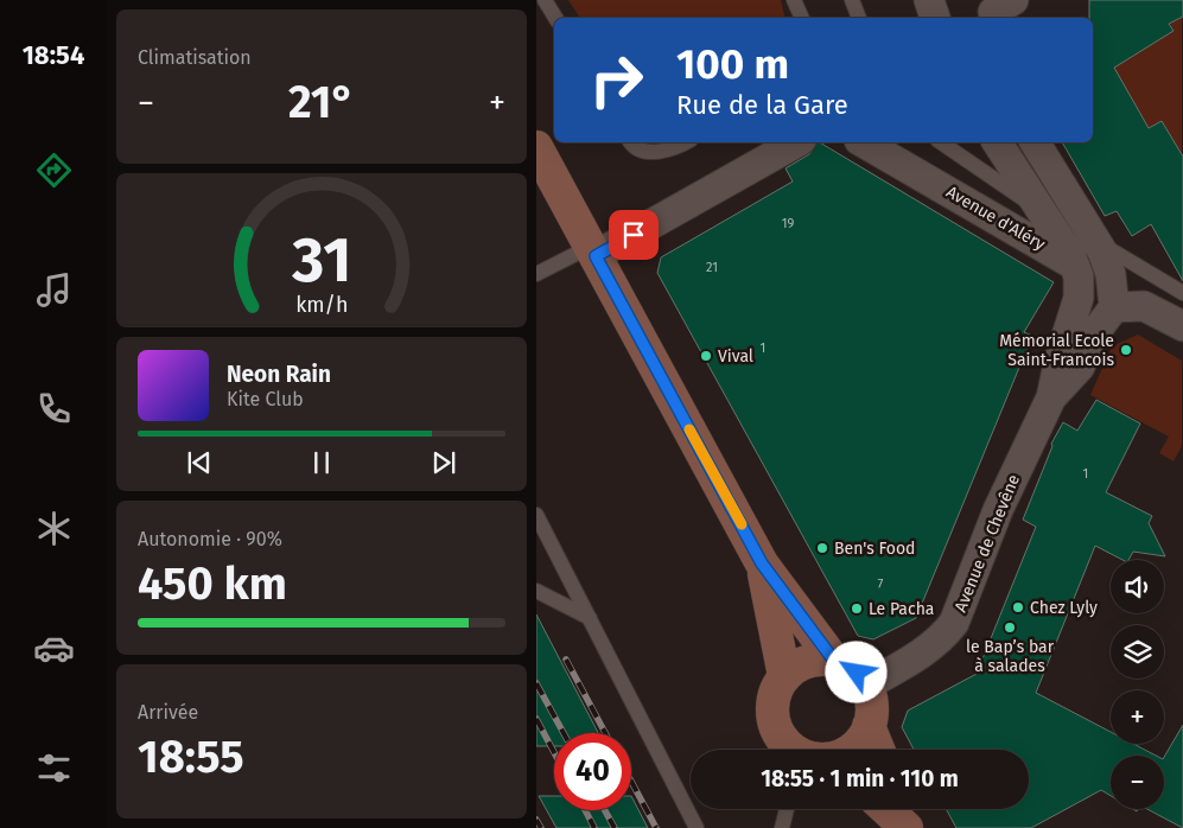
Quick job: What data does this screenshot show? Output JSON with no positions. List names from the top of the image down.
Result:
{
  "streets": {
    "street": ["Avenue d'Aléry", "Avenue de Chevêne"]
  },
  "crossings": [
    ["Avenue d'Aléry", "Avenue de Chevêne"]
  ],
  "places": [
    "Mémorial Ecole Saint-Francois",
    "Vival",
    "Ben's Food",
    "Chez Lyly",
    "Le Pacha",
    "le Bap’s bar à salades"
  ],
  "house_numbers": [
    "19",
    "21",
    "1",
    "1",
    "7"
  ],
  "page": {
    "tabs": "18:54",
    "tile": [
      "Climatisation",
      ["Autonomie · 90%", "450 km"],
      ["Arrivée", "18:55"]
    ],
    "turn": ["100 m", "Rue de la Gare"],
    "heat": ["−", "21°", "+"],
    "song": ["Neon Rain", "Kite Club"],
    "map_buttons": ["+", "−"],
    "limit": "40",
    "trip": "18:55 · 1 min · 110 m",
    "gauge": ["31", "km/h"]
  }
}
